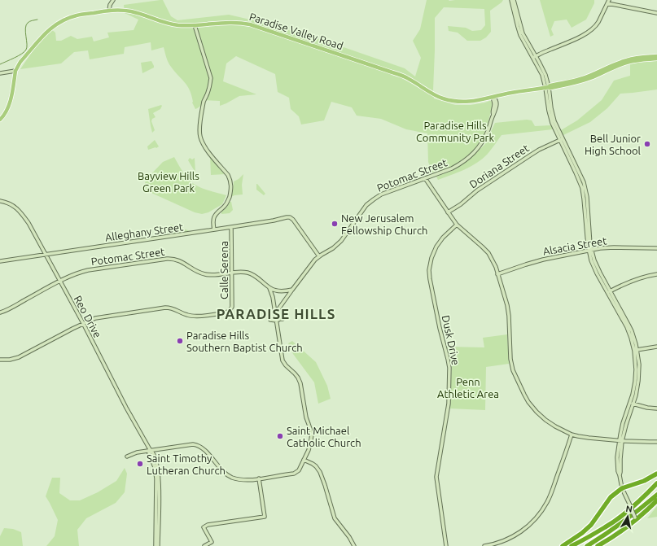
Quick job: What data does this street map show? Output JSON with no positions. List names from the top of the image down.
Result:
{
  "streets": {
    "main road": ["Paradise Valley Road"],
    "street": [
      "Doriana Street",
      "Potomac Street",
      "Alleghany Street",
      "Alsacia Street",
      "Calle Serena",
      "Reo Drive",
      "Dusk Drive"
    ]
  },
  "crossings": [
    ["Paradise Valley Road", "Potomac Street"],
    ["Potomac Street", "Alleghany Street"],
    ["Potomac Street", "Calle Serena"],
    ["Potomac Street", "Reo Drive"],
    ["Alleghany Street", "Calle Serena"],
    ["Alleghany Street", "Reo Drive"],
    ["Calle Serena", "Reo Drive"]
  ],
  "districts": ["PARADISE HILLS"],
  "parks": ["Paradise Hills Community Park", "Bayview Hills Green Park", "Penn Athletic Area"],
  "places": [
    "Bell Junior High School",
    "New Jerusalem Fellowship Church",
    "Paradise Hills Southern Baptist Church",
    "Saint Michael Catholic Church",
    "Saint Timothy Lutheran Church"
  ],
  "north": "top"
}
